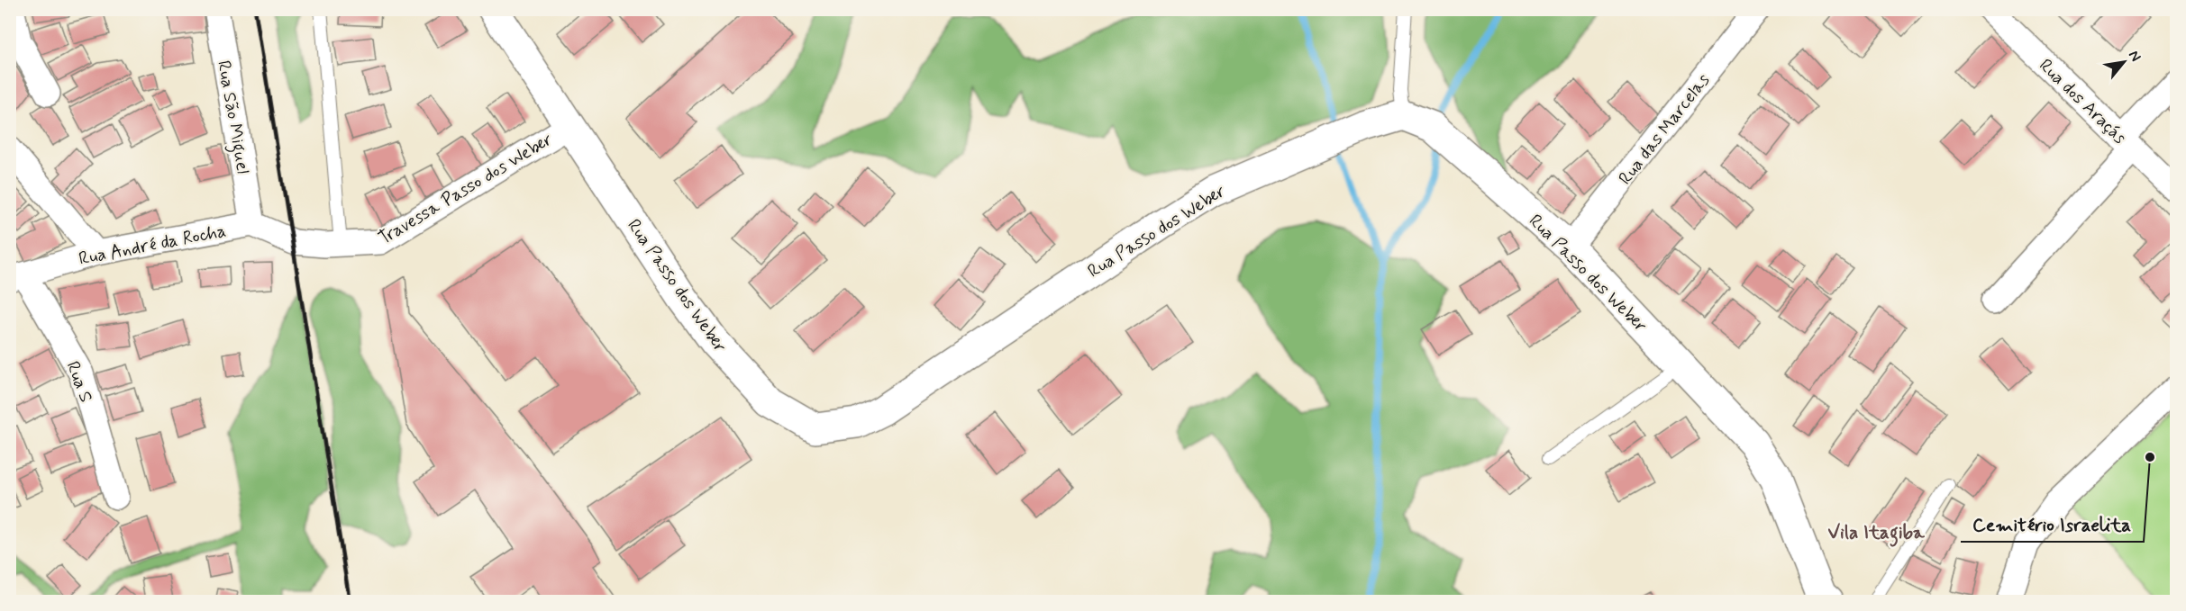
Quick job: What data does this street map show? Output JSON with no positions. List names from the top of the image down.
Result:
{
  "streets": {
    "street": [
      "Rua dos Araçás",
      "Rua São Miguel",
      "Rua das Marcelas",
      "Travessa Passo dos Weber",
      "Rua Passo dos Weber",
      "Rua André da Rocha",
      "Rua S"
    ]
  },
  "crossings": [
    ["Rua São Miguel", "Travessa Passo dos Weber"],
    ["Rua São Miguel", "Rua André da Rocha"],
    ["Rua das Marcelas", "Rua Passo dos Weber"],
    ["Travessa Passo dos Weber", "Rua Passo dos Weber"],
    ["Travessa Passo dos Weber", "Rua André da Rocha"],
    ["Rua André da Rocha", "Rua S"]
  ],
  "districts": ["Vila Itagiba"],
  "places": ["Cemitério Israelita"],
  "north": "top right"
}
